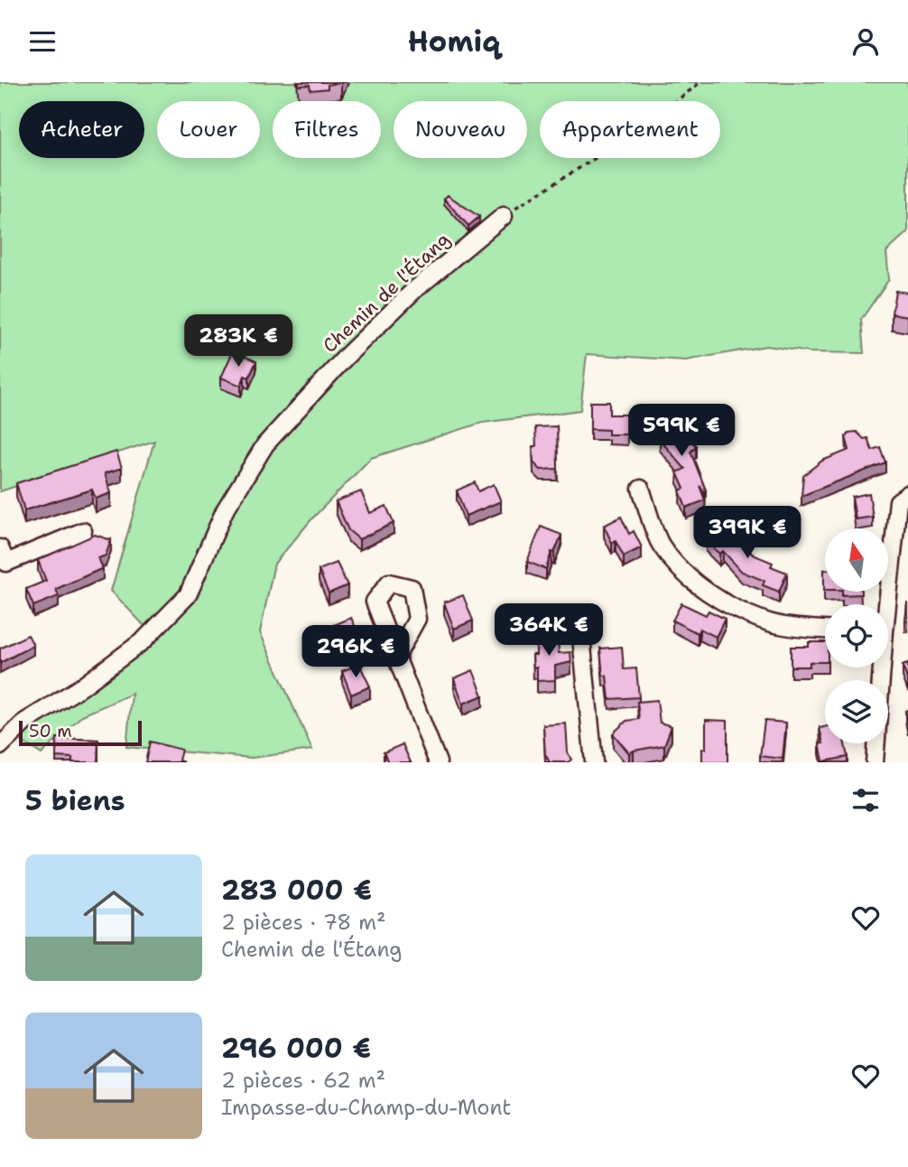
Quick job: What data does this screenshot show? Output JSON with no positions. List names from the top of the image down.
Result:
{
  "streets": {
    "street": ["Chemin de l'Étang"]
  },
  "scale_bar": "50 m",
  "north": "top",
  "page": {
    "header": "Homiq",
    "chip": [
      "Acheter",
      "Louer",
      "Filtres",
      "Nouveau",
      "Appartement"
    ],
    "price": [
      "283K €",
      "599K €",
      "399K €",
      "364K €",
      "296K €"
    ],
    "scale": "50 m",
    "heading": "5 biens",
    "list": [
      {
        "name": "283 000 €",
        "note": "2 pièces · 78 m² · Chemin de l'Étang"
      },
      {
        "name": "296 000 €",
        "note": "2 pièces · 62 m² · Impasse-du-Champ-du-Mont"
      }
    ]
  }
}
